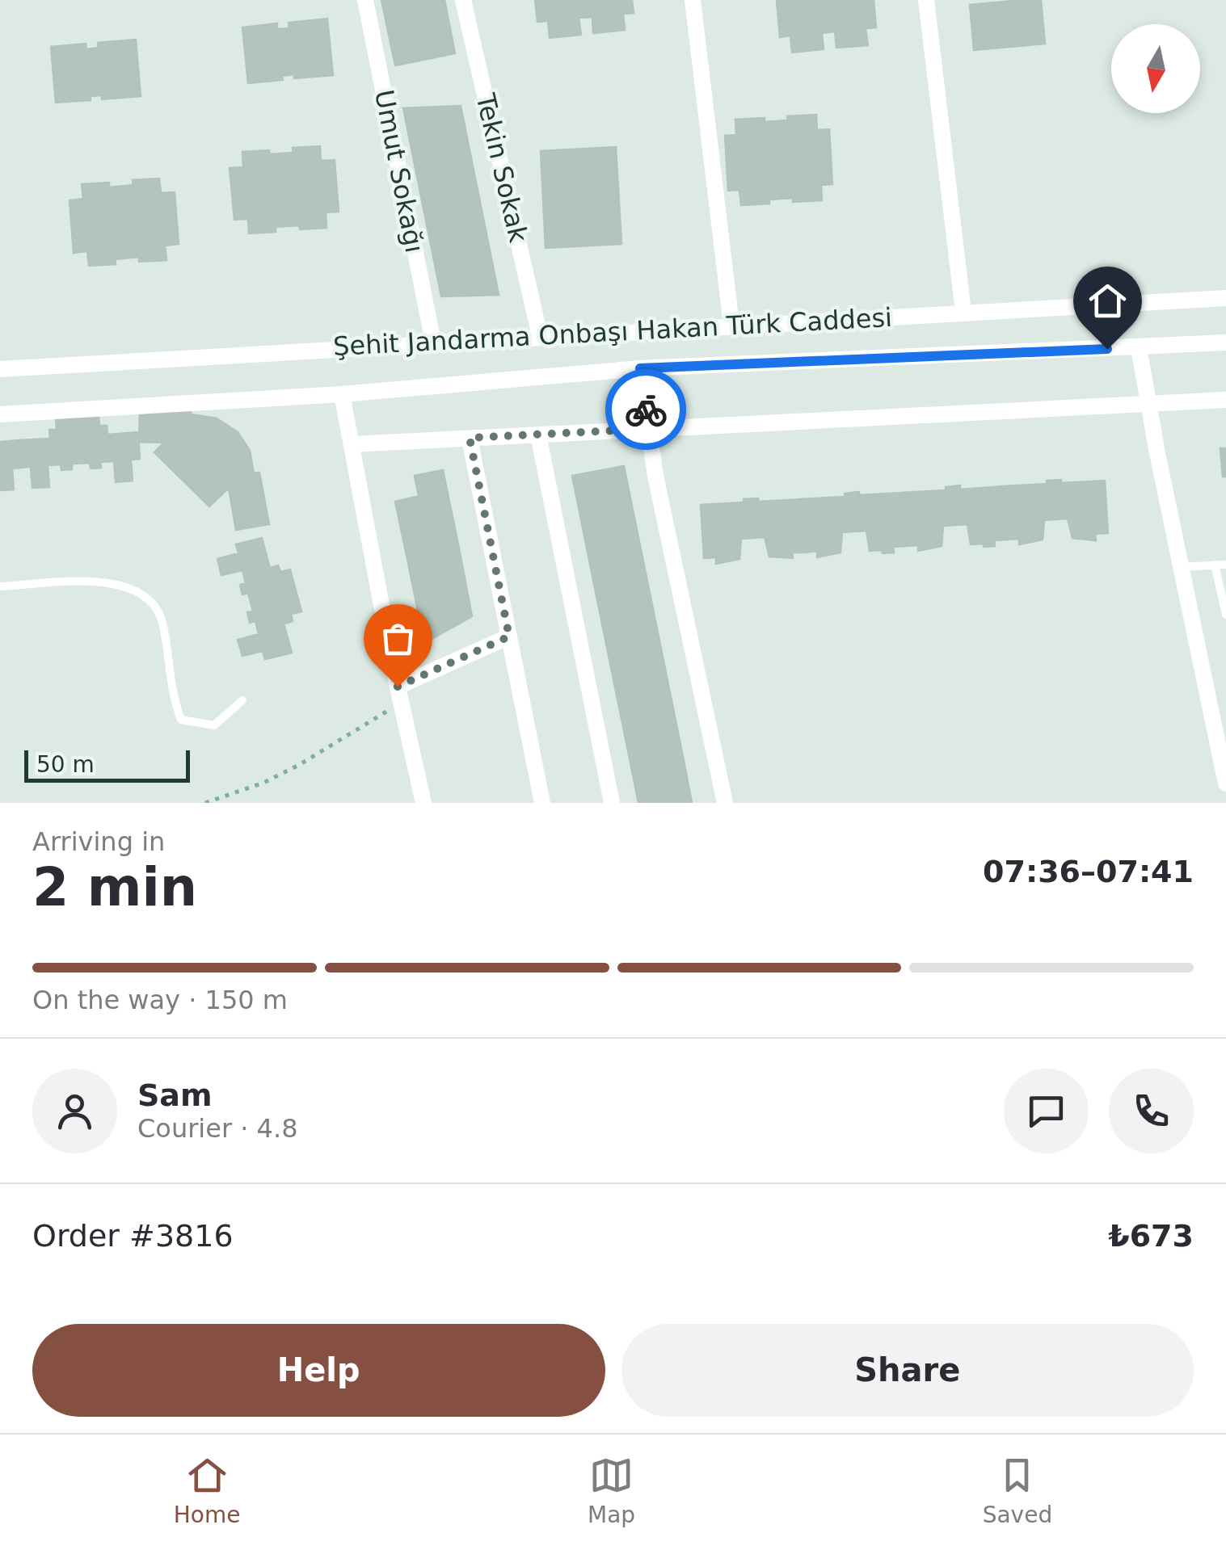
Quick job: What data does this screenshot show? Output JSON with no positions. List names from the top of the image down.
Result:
{
  "streets": {
    "street": ["Tekin Sokak", "Umut Sokağı", "Şehit Jandarma Onbaşı Hakan Türk Caddesi"]
  },
  "crossings": [
    ["Tekin Sokak", "Şehit Jandarma Onbaşı Hakan Türk Caddesi"],
    ["Umut Sokağı", "Şehit Jandarma Onbaşı Hakan Türk Caddesi"]
  ],
  "scale_bar": "50 m",
  "north": "bottom",
  "page": {
    "scale": "50 m",
    "heading": ["2 min", "Arriving in", "07:36–07:41"],
    "panel": [
      "Sam",
      "Courier · 4.8",
      "Order #3816",
      "₺673"
    ],
    "bar": "On the way · 150 m",
    "buttons": ["Help", "Share"],
    "tabs": ["Home", "Map", "Saved"]
  }
}
